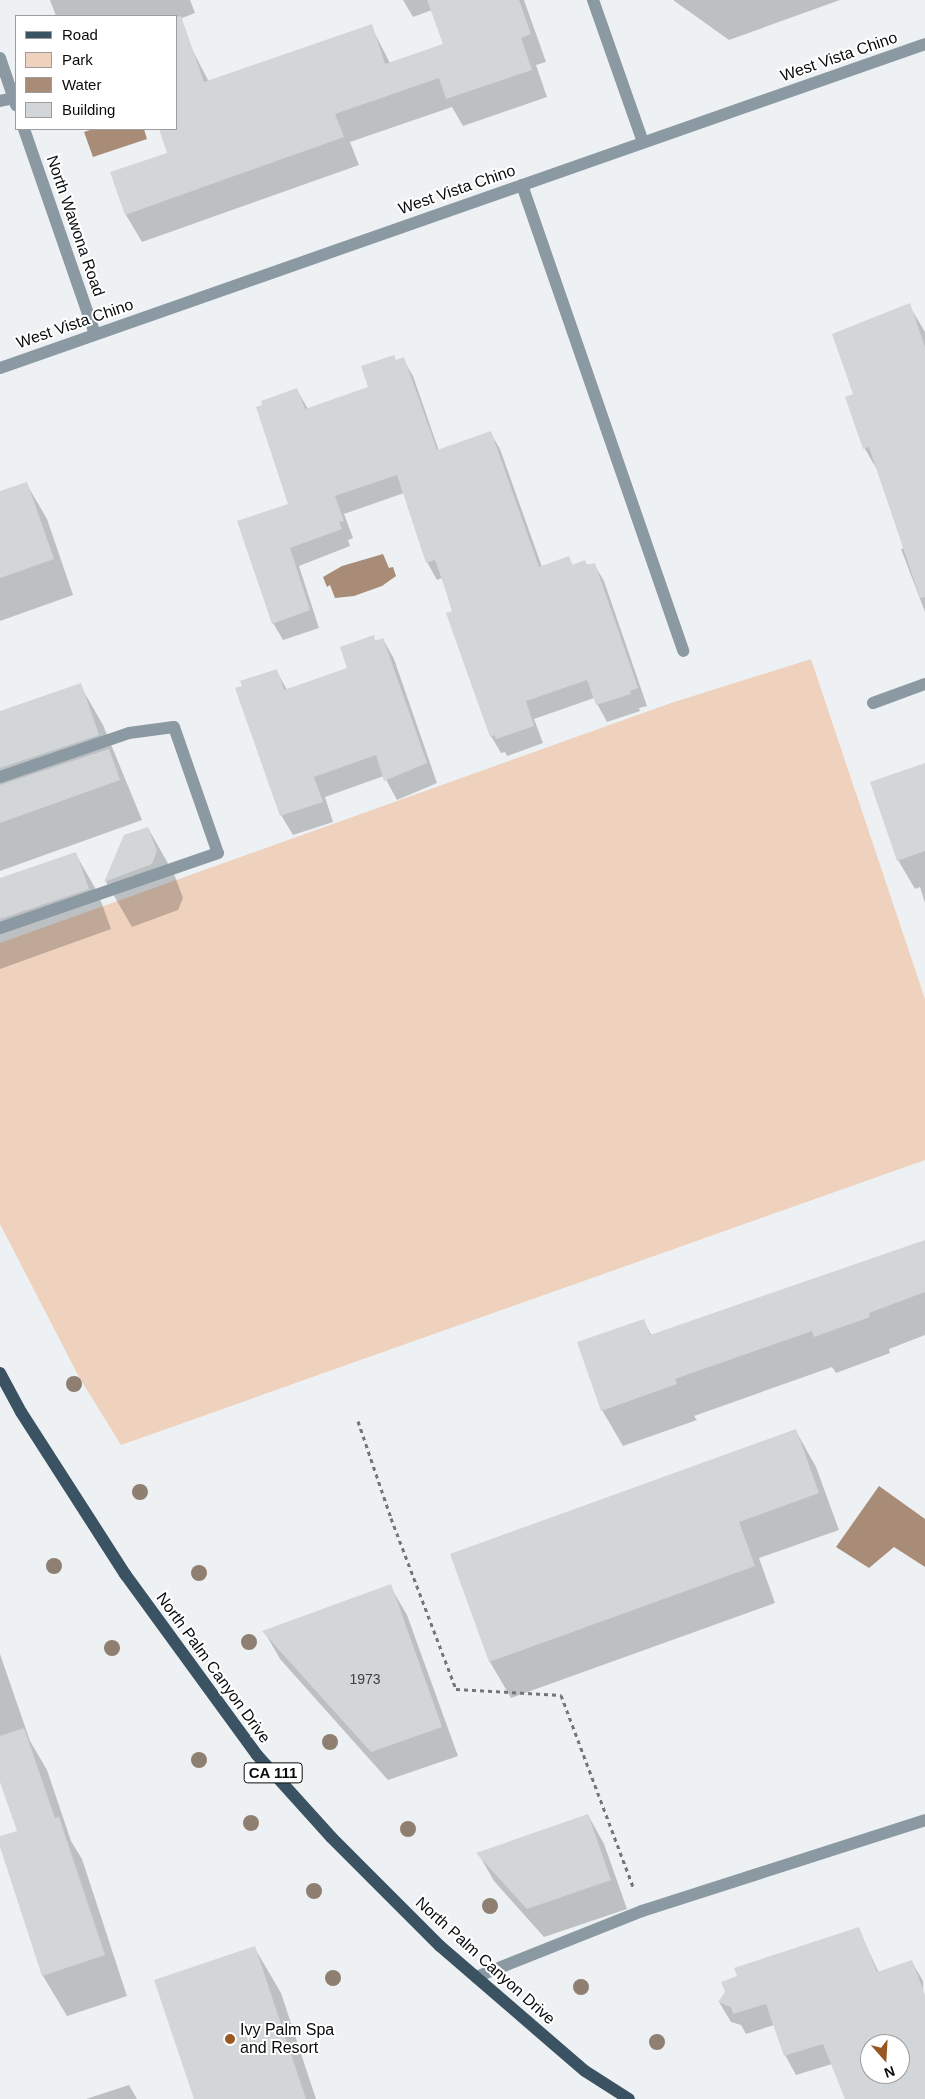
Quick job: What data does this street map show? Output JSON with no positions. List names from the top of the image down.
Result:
{
  "streets": {
    "main road": ["North Palm Canyon Drive", "CA 111"],
    "street": ["West Vista Chino", "North Wawona Road"]
  },
  "crossings": [
    ["West Vista Chino", "North Wawona Road"]
  ],
  "places": ["Ivy Palm Spa and Resort"],
  "house_numbers": ["1973"],
  "legend": [
    "Road",
    "Park",
    "Water",
    "Building"
  ],
  "north": "bottom"
}
